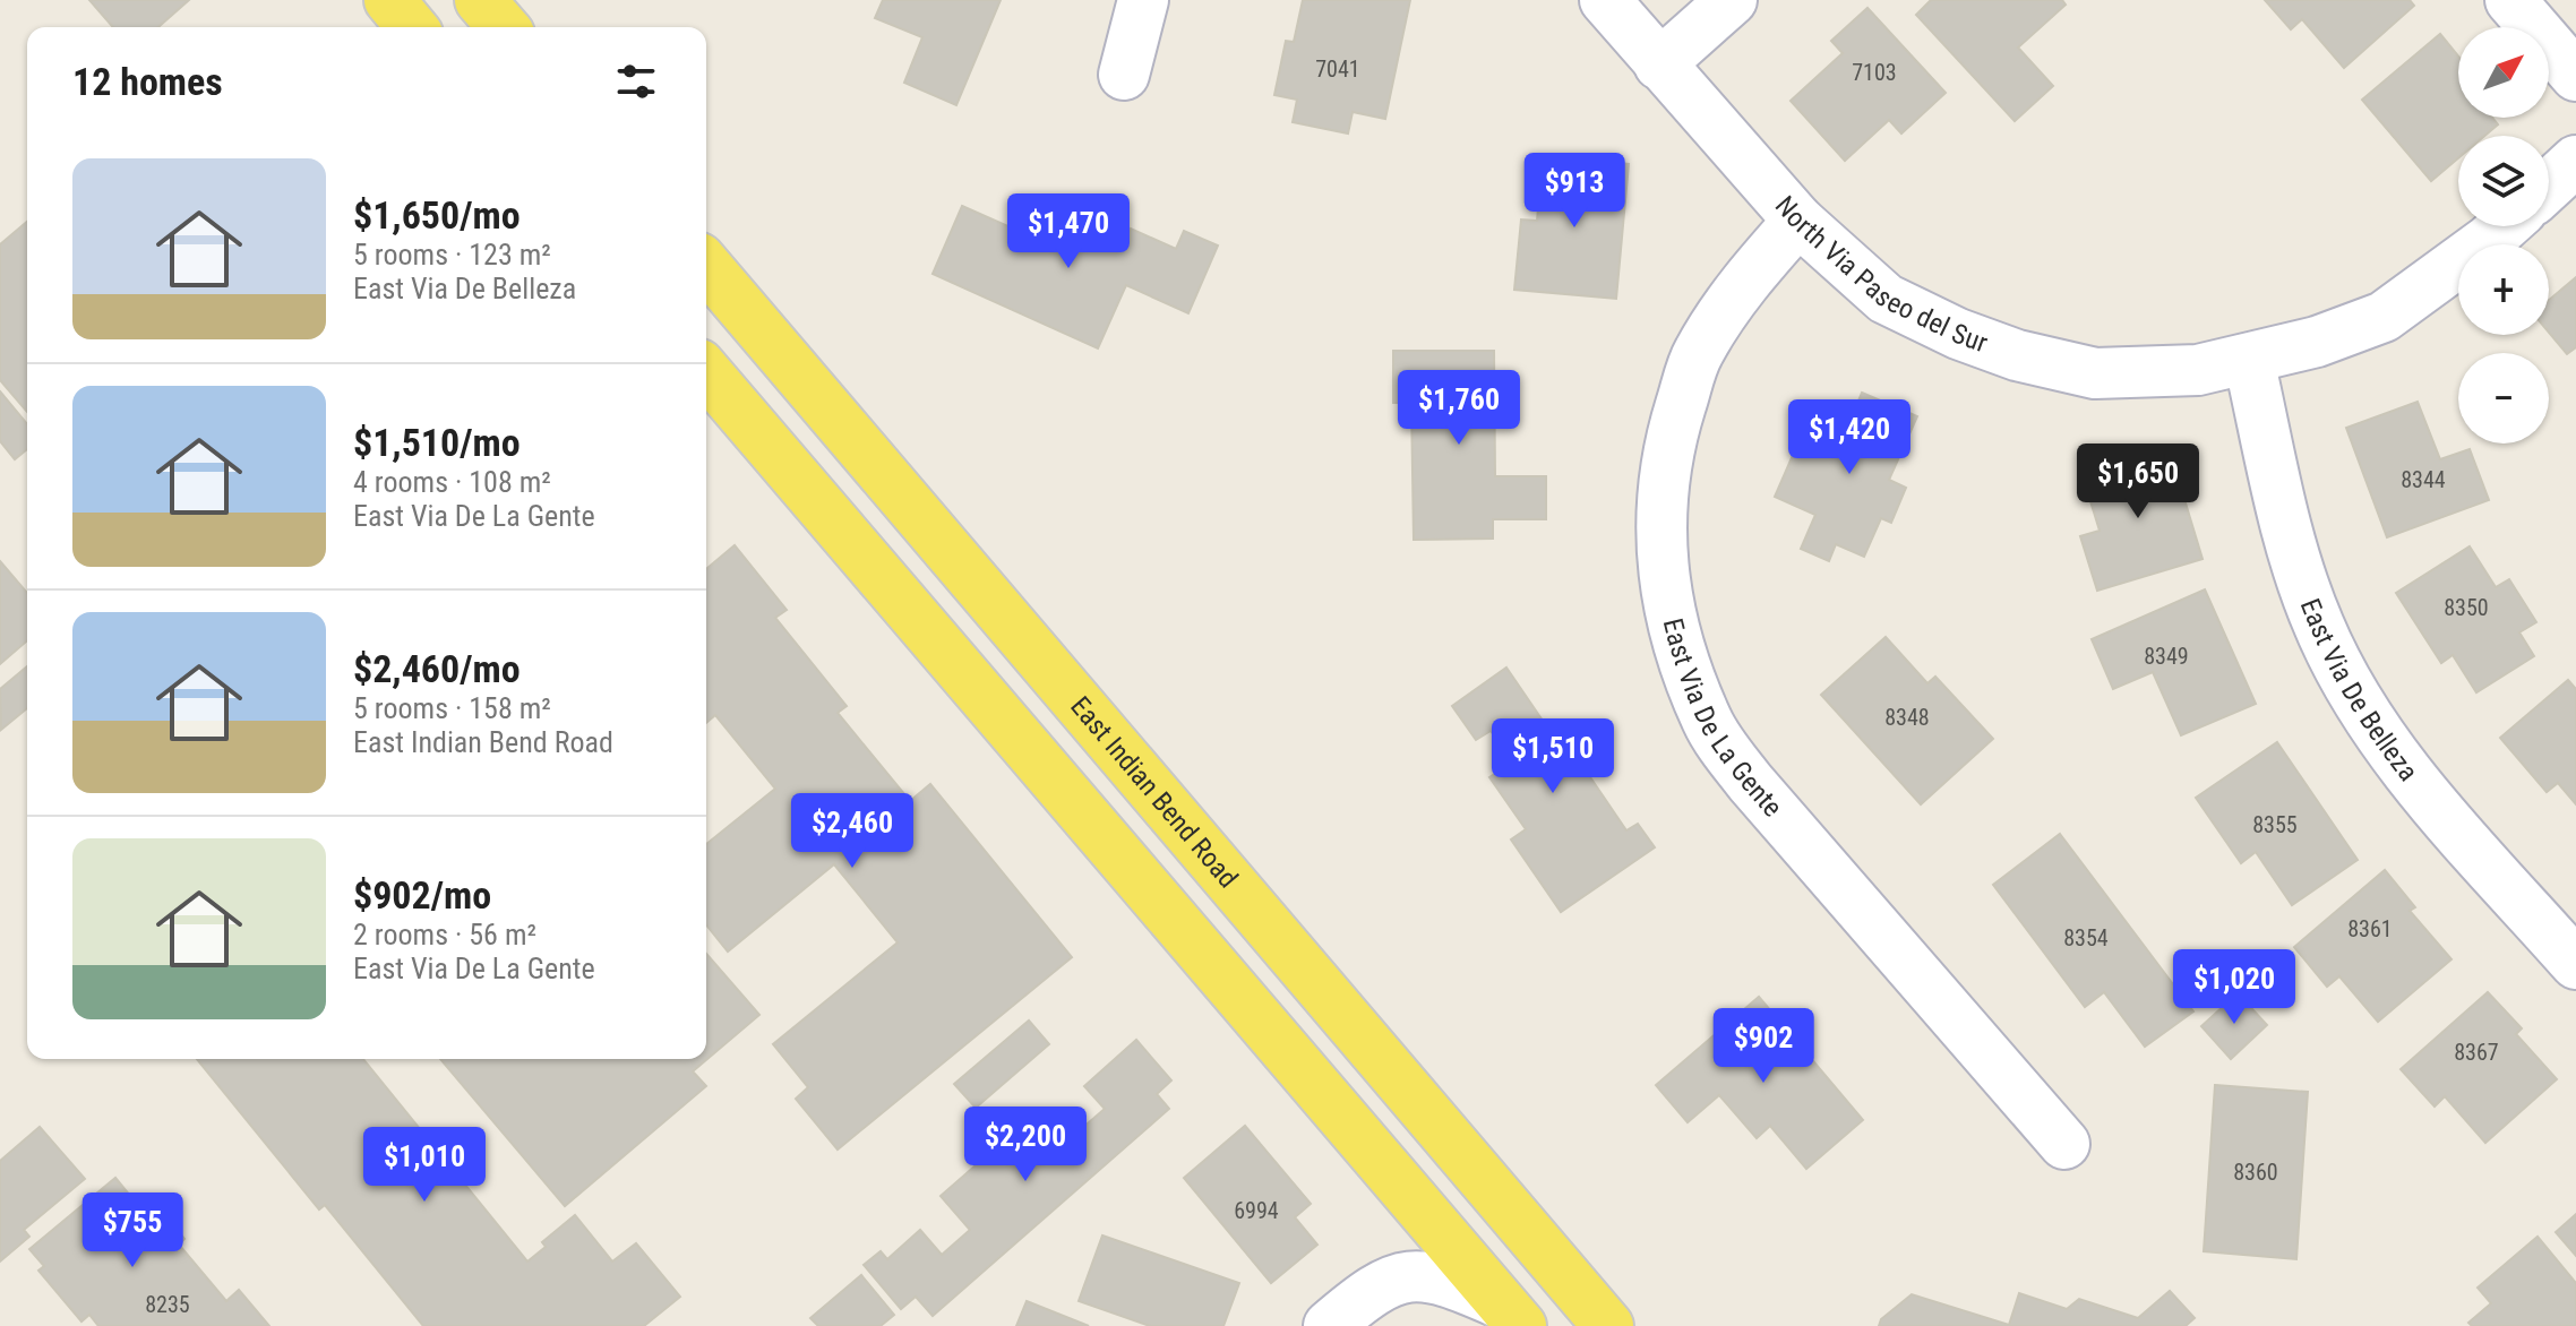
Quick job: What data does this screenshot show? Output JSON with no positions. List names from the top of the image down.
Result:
{
  "streets": {
    "main road": ["East Indian Bend Road"],
    "street": ["North Via Paseo del Sur", "East Via De Belleza", "East Via De La Gente"]
  },
  "crossings": [
    ["North Via Paseo del Sur", "East Via De Belleza"],
    ["North Via Paseo del Sur", "East Via De La Gente"]
  ],
  "house_numbers": [
    "7041",
    "7103",
    "8344",
    "8350",
    "8349",
    "8348",
    "8355",
    "8361",
    "8354",
    "8367",
    "8360",
    "6994",
    "8235"
  ],
  "north": "top right",
  "page": {
    "map_buttons": ["+", "−"],
    "heading": "12 homes",
    "list": [
      {
        "name": "$1,650/mo",
        "note": "5 rooms · 123 m² · East Via De Belleza"
      },
      {
        "name": "$1,510/mo",
        "note": "4 rooms · 108 m² · East Via De La Gente"
      },
      {
        "name": "$2,460/mo",
        "note": "5 rooms · 158 m² · East Indian Bend Road"
      },
      {
        "name": "$902/mo",
        "note": "2 rooms · 56 m² · East Via De La Gente"
      }
    ],
    "price": [
      "$913",
      "$1,470",
      "$1,760",
      "$1,420",
      "$1,650",
      "$1,510",
      "$2,460",
      "$1,020",
      "$902",
      "$2,200",
      "$1,010",
      "$755"
    ]
  }
}
